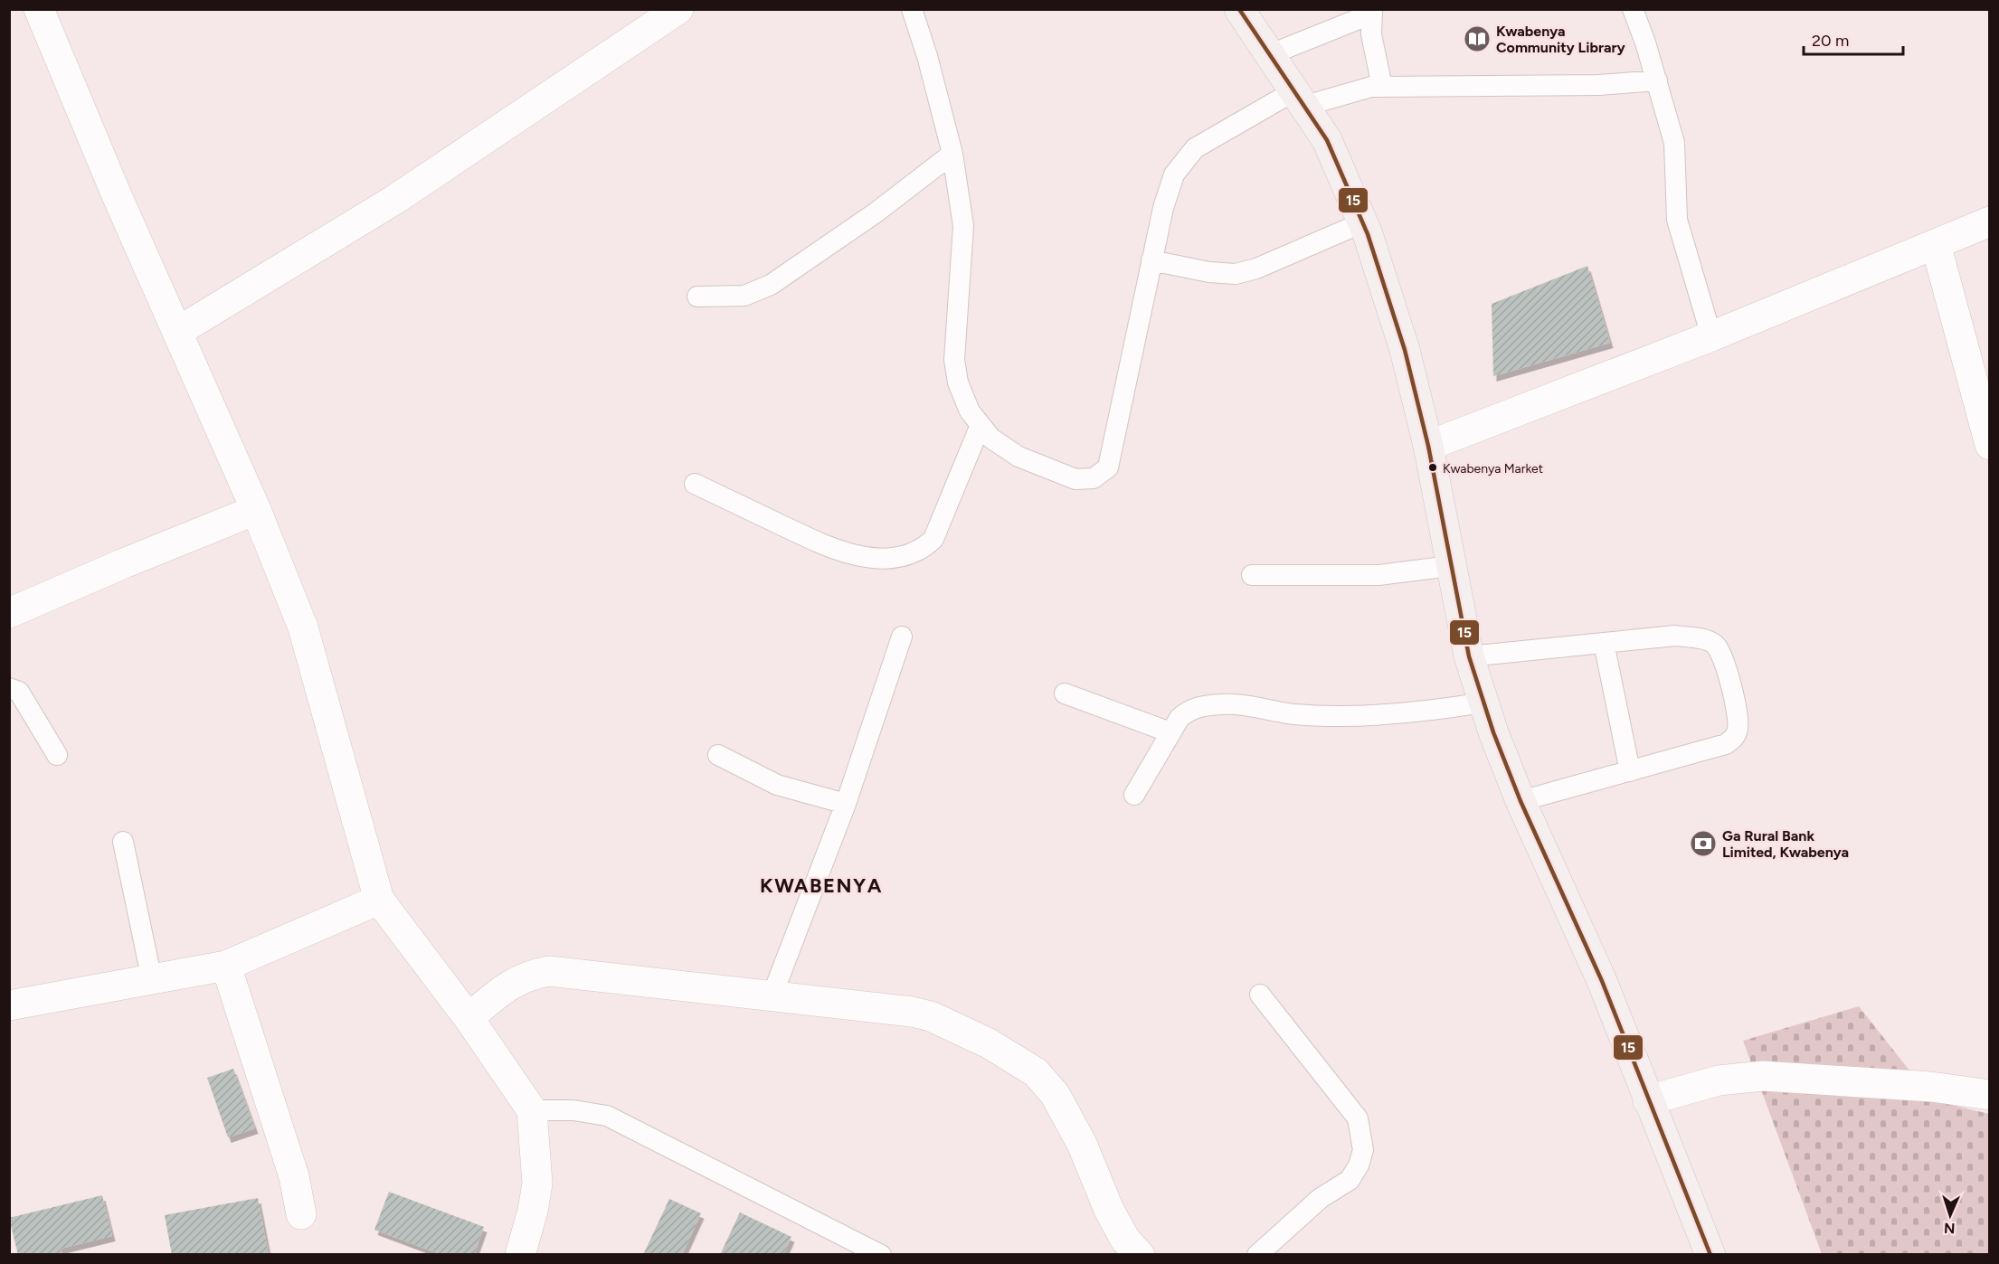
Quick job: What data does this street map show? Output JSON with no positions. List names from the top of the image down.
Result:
{
  "districts": ["KWABENYA"],
  "places": {
    "library": ["Kwabenya Community Library"],
    "other": ["Kwabenya Market"],
    "bank": ["Ga Rural Bank Limited, Kwabenya"]
  },
  "lines": ["transit line 15"],
  "scale_bar": "20 m",
  "north": "bottom"
}
